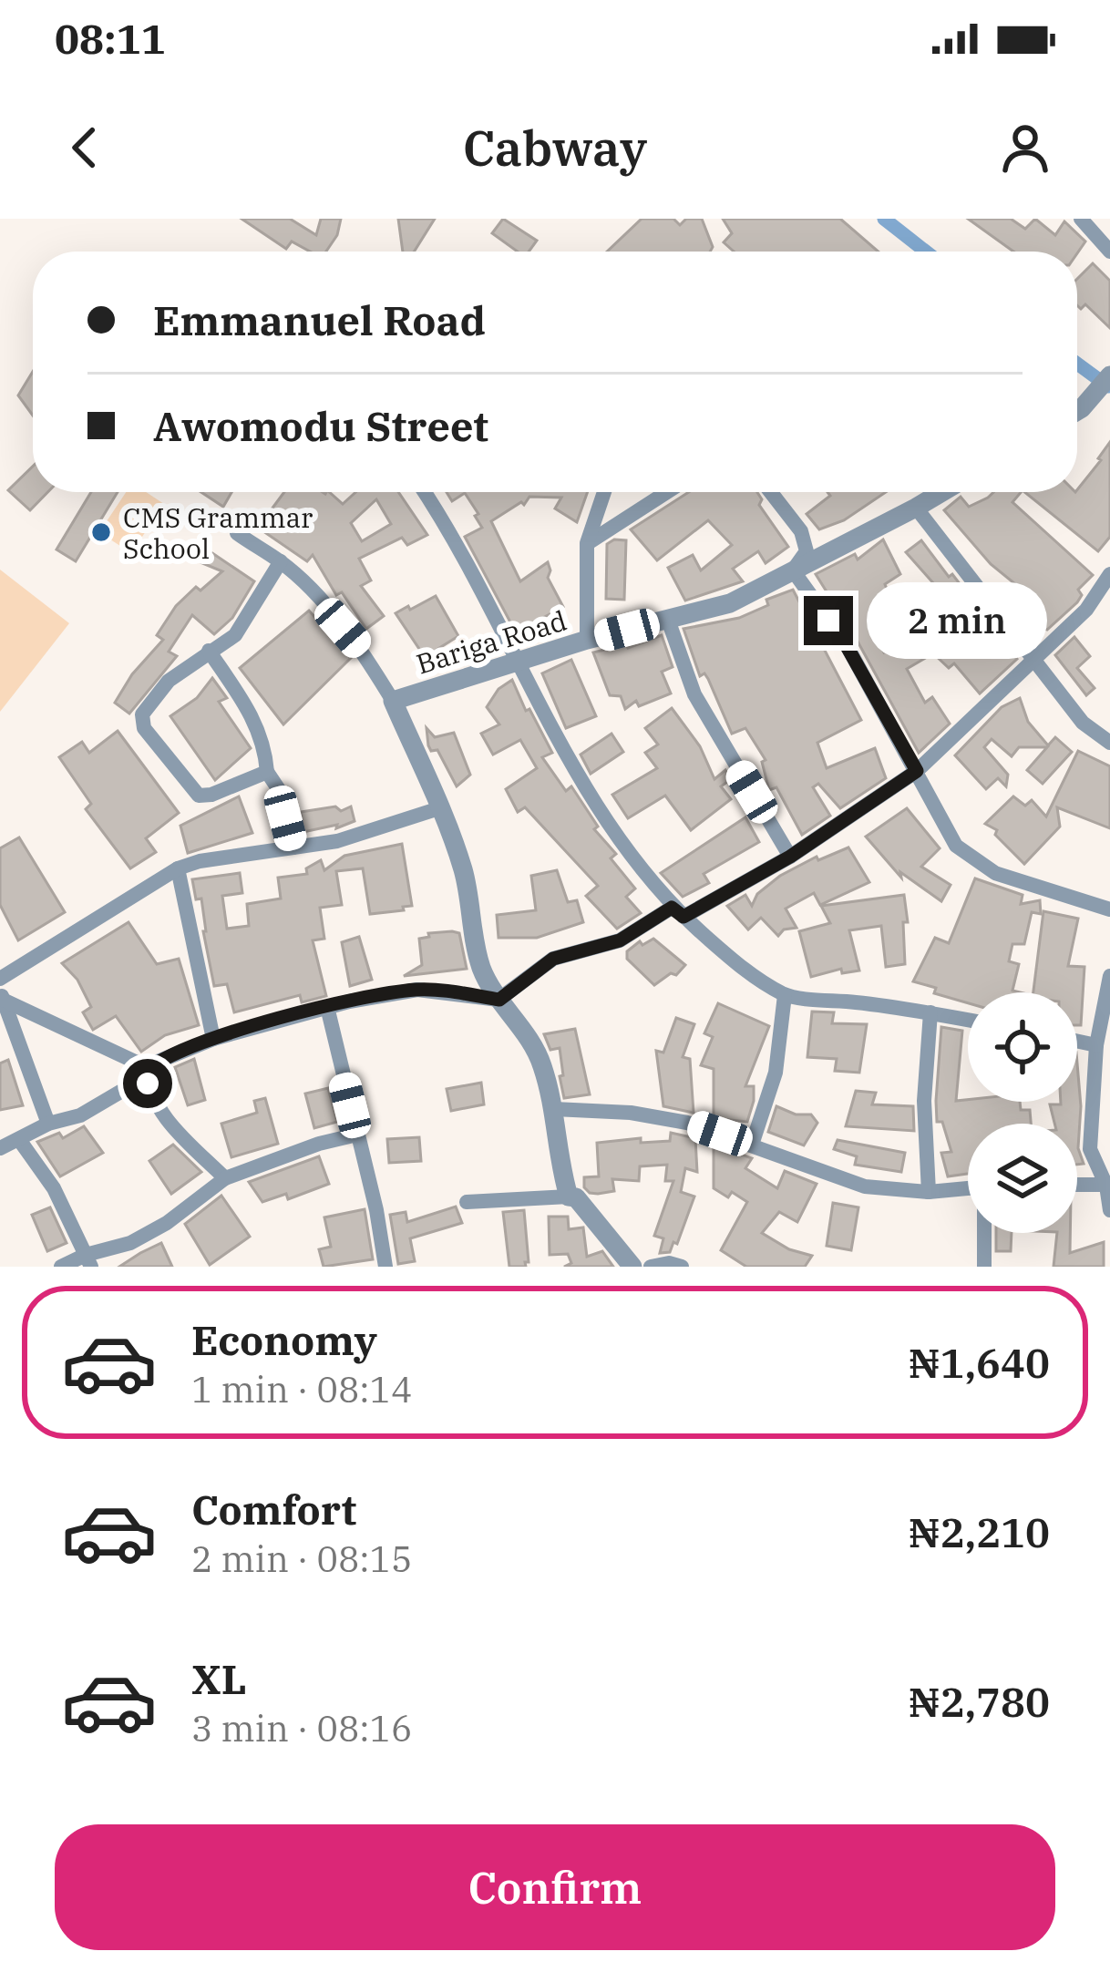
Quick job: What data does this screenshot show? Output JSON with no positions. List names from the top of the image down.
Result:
{
  "streets": {
    "street": ["Bariga Road"]
  },
  "places": ["CMS Grammar School"],
  "page": {
    "status": "08:11",
    "header": "Cabway",
    "banner": ["Emmanuel Road", "Awomodu Street"],
    "bubble": "2 min",
    "list": [
      {
        "name": "Economy",
        "note": "1 min · 08:14",
        "value": "₦1,640"
      },
      {
        "name": "Comfort",
        "note": "2 min · 08:15",
        "value": "₦2,210"
      },
      {
        "name": "XL",
        "note": "3 min · 08:16",
        "value": "₦2,780"
      }
    ],
    "buttons": "Confirm"
  }
}
